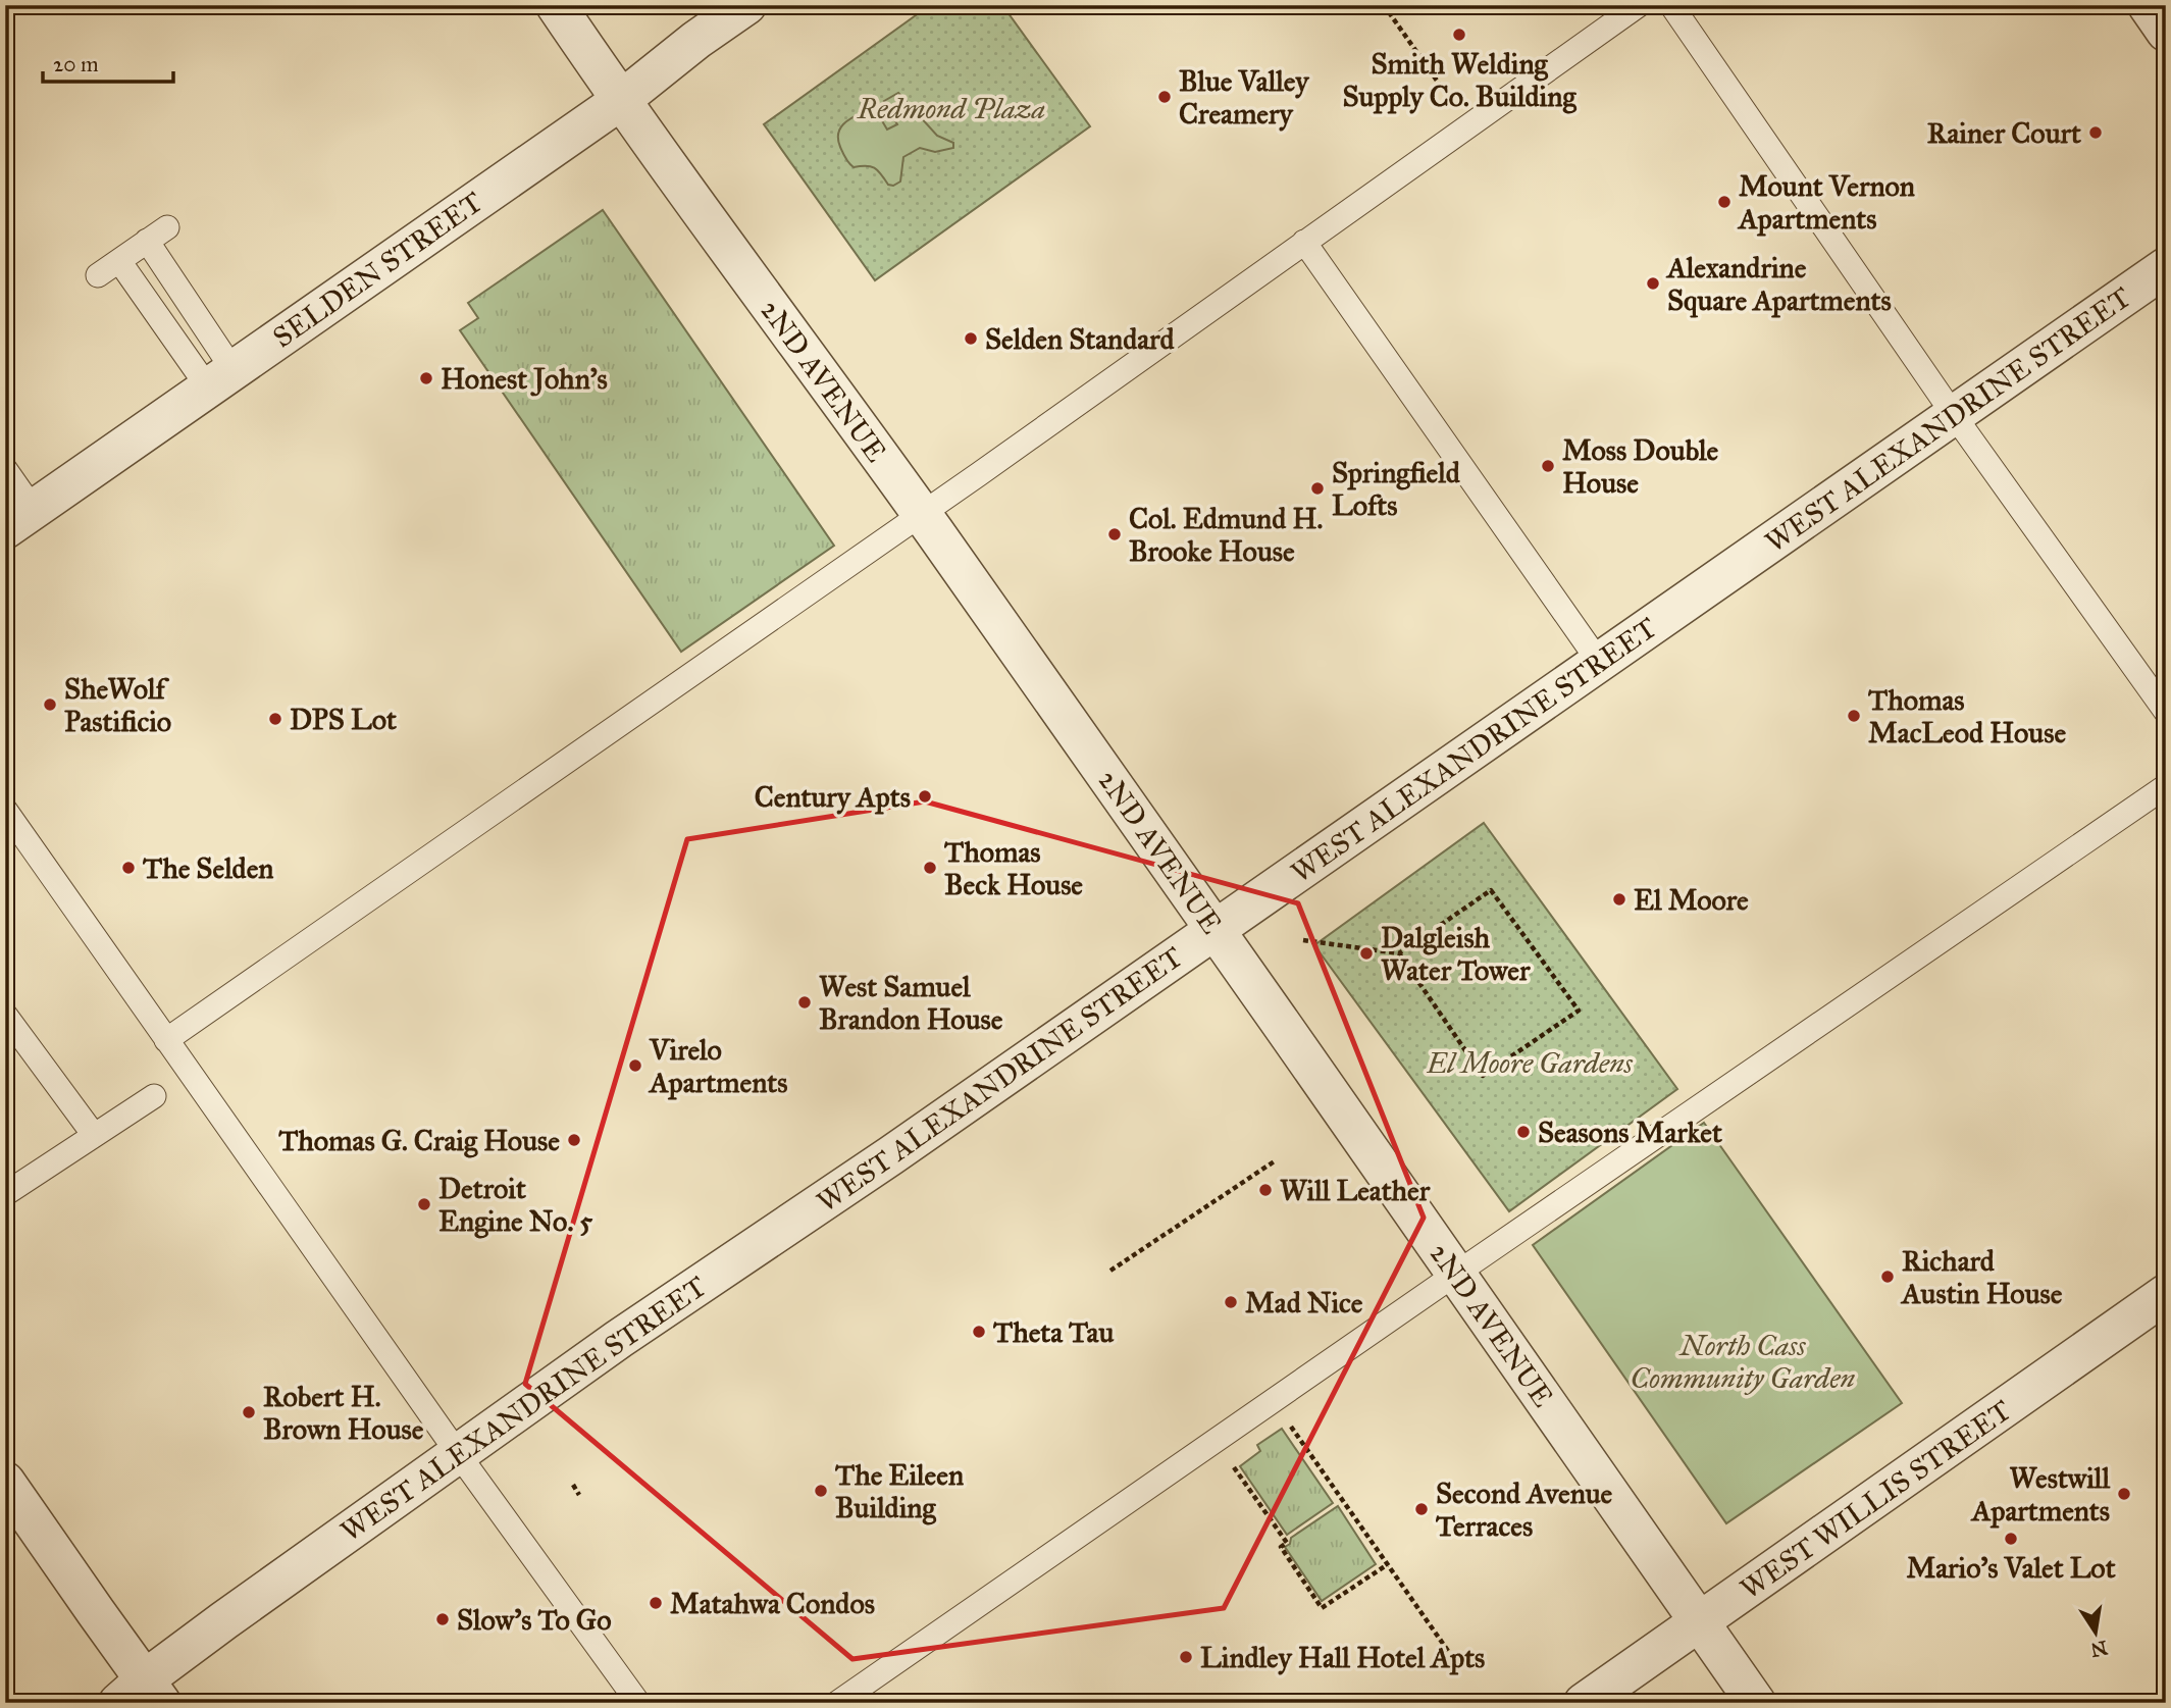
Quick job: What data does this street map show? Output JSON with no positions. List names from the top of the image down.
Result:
{
  "streets": {
    "street": [
      "SELDEN STREET",
      "2ND AVENUE",
      "WEST ALEXANDRINE STREET",
      "WEST WILLIS STREET"
    ]
  },
  "crossings": [
    ["SELDEN STREET", "2ND AVENUE"],
    ["2ND AVENUE", "WEST ALEXANDRINE STREET"],
    ["2ND AVENUE", "WEST WILLIS STREET"]
  ],
  "parks": ["Redmond Plaza", "El Moore Gardens", "North Cass Community Garden"],
  "places": [
    "Smith Welding Supply Co. Building",
    "Blue Valley Creamery",
    "Rainer Court",
    "Mount Vernon Apartments",
    "Alexandrine Square Apartments",
    "Selden Standard",
    "Honest John's",
    "Moss Double House",
    "Springfield Lofts",
    "Col. Edmund H. Brooke House",
    "SheWolf Pastificio",
    "Thomas MacLeod House",
    "DPS Lot",
    "Century Apts",
    "The Selden",
    "Thomas Beck House",
    "El Moore",
    "Dalgleish Water Tower",
    "West Samuel Brandon House",
    "Virelo Apartments",
    "Seasons Market",
    "Thomas G. Craig House",
    "Will Leather",
    "Detroit Engine No. 5",
    "Richard Austin House",
    "Mad Nice",
    "Theta Tau",
    "Robert H. Brown House",
    "The Eileen Building",
    "Westwill Apartments",
    "Second Avenue Terraces",
    "Mario's Valet Lot",
    "Matahwa Condos",
    "Slow's To Go",
    "Lindley Hall Hotel Apts"
  ],
  "scale_bar": "20 m",
  "north": "bottom"
}
